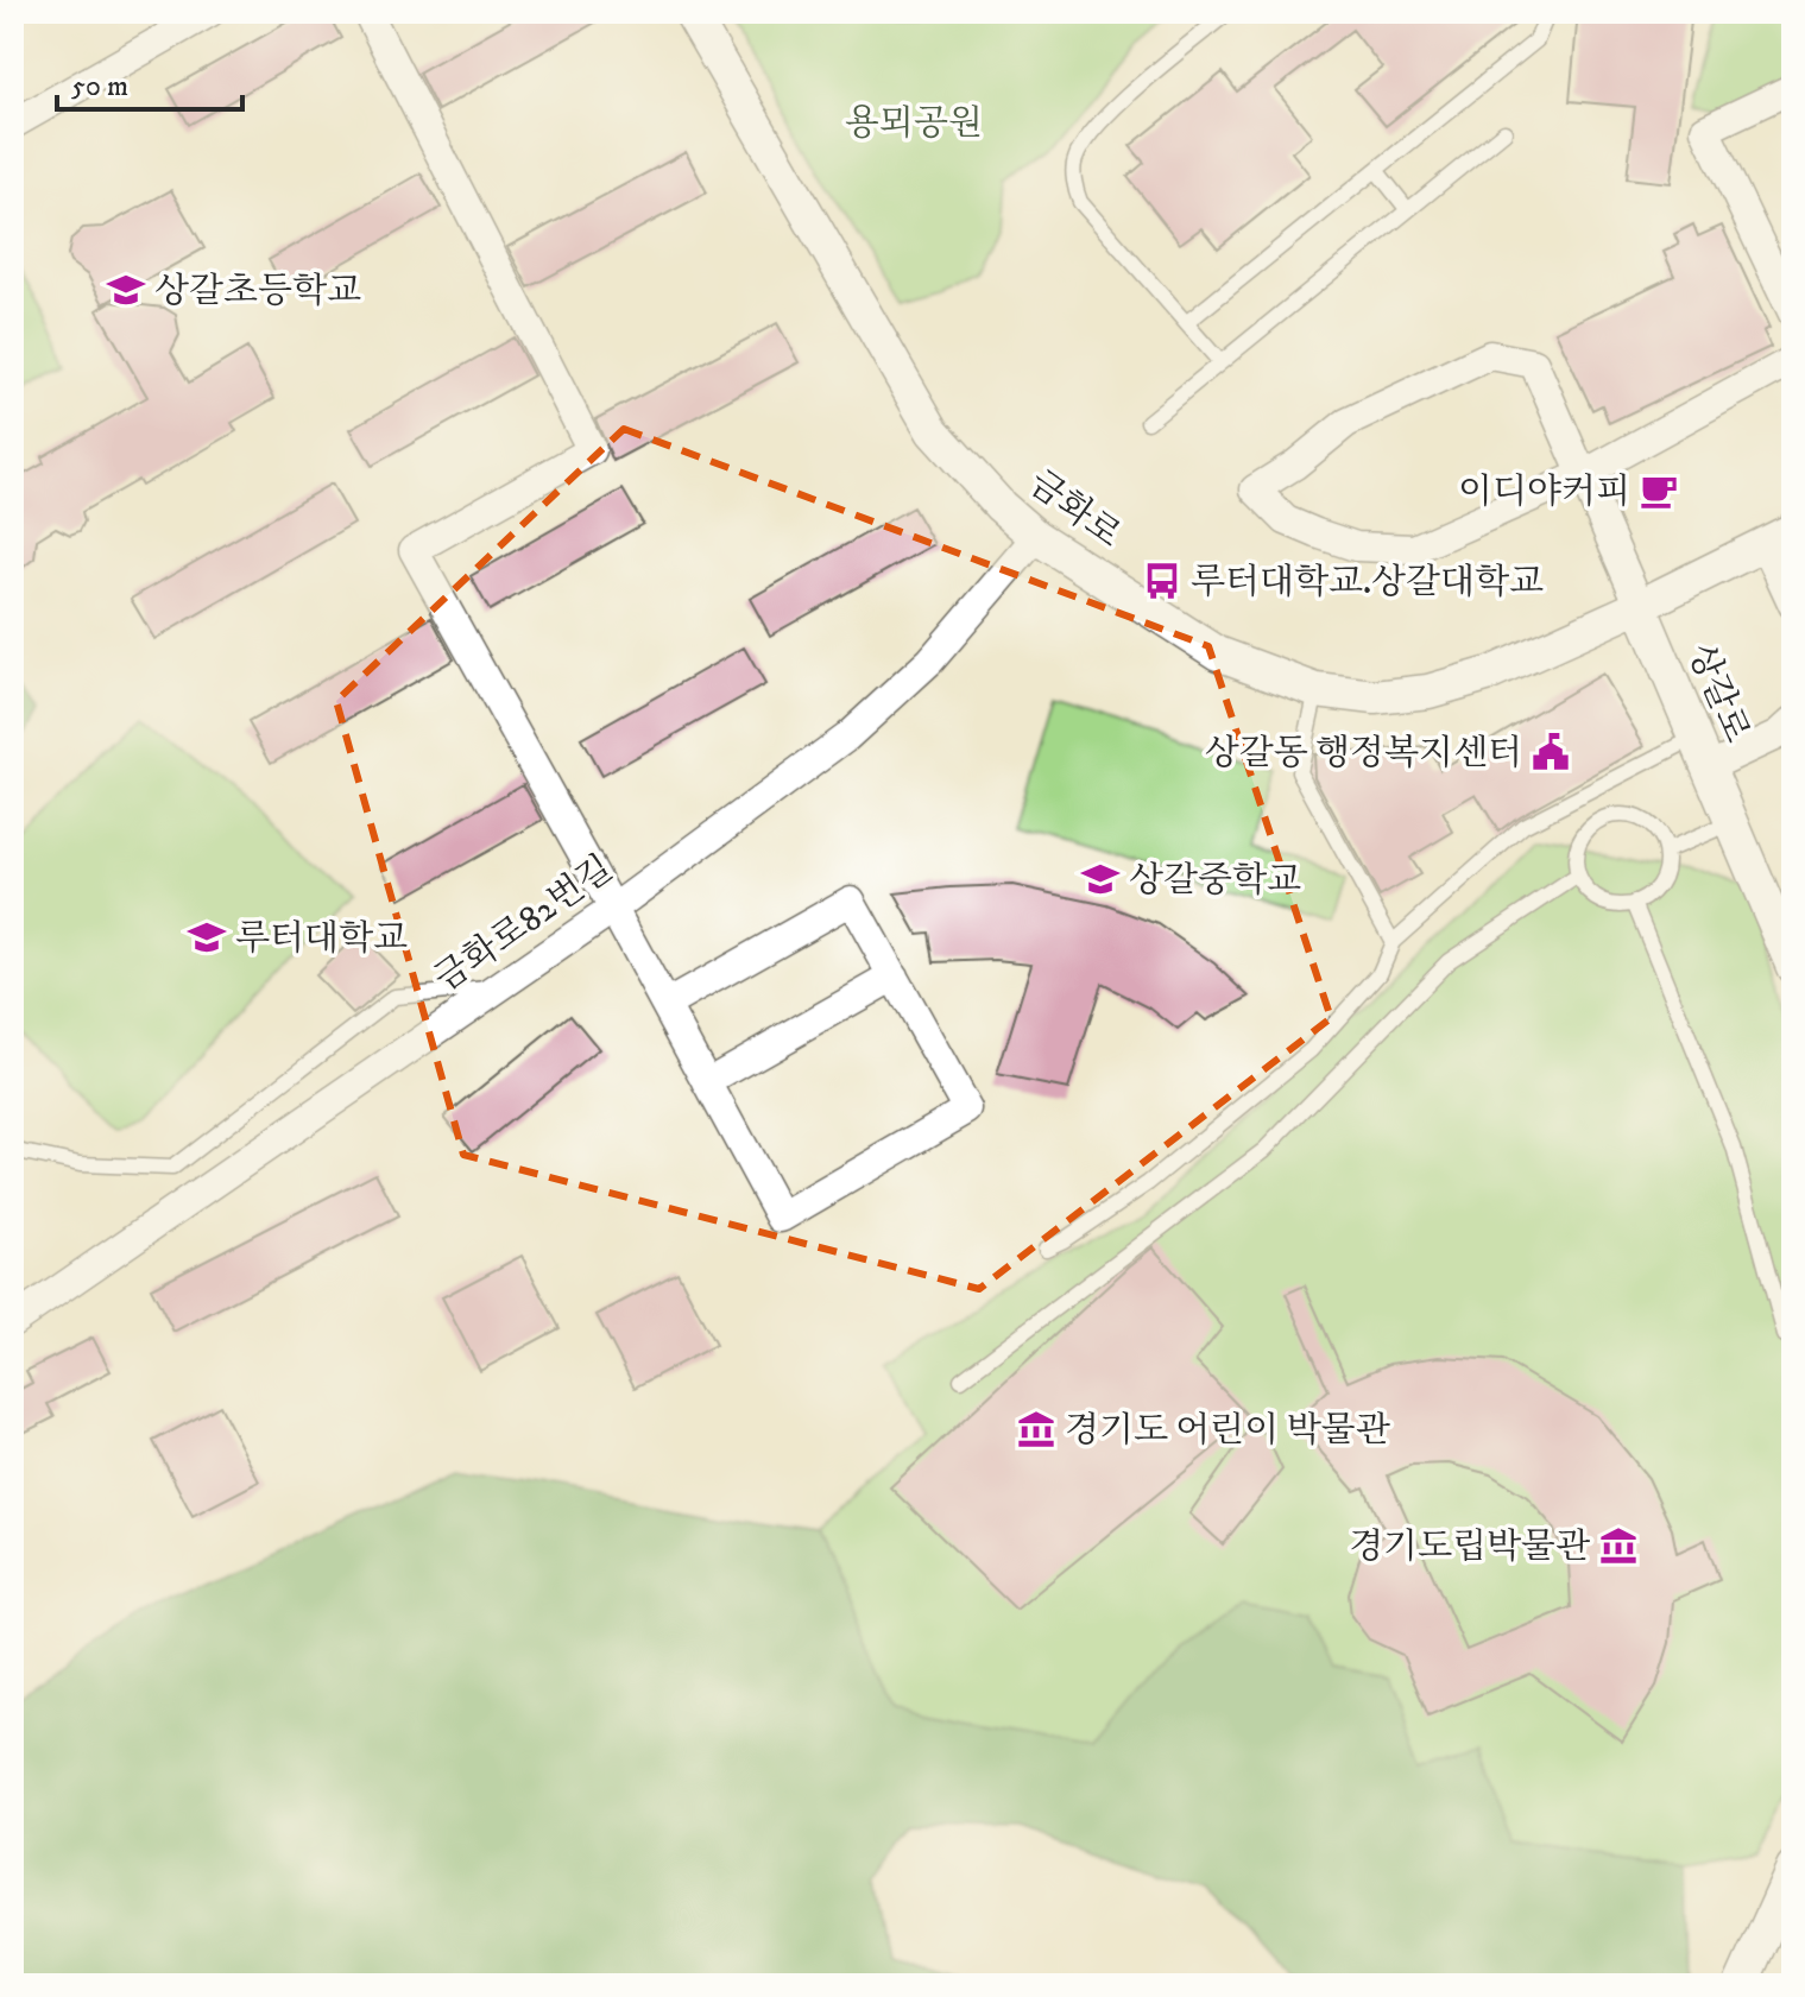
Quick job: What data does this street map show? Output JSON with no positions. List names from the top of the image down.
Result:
{
  "streets": {
    "street": ["금화로", "상갈로", "금화로82번길"]
  },
  "crossings": [
    ["금화로", "상갈로"],
    ["금화로", "금화로82번길"]
  ],
  "parks": ["용뫼공원"],
  "places": {
    "school or university": ["상갈초등학교", "상갈중학교", "루터대학교"],
    "cafe": ["이디야커피"],
    "bus stop": ["루터대학교.상갈대학교"],
    "public building": ["상갈동 행정복지센터"],
    "museum": ["경기도 어린이 박물관", "경기도립박물관"]
  },
  "scale_bar": "50 m"
}
